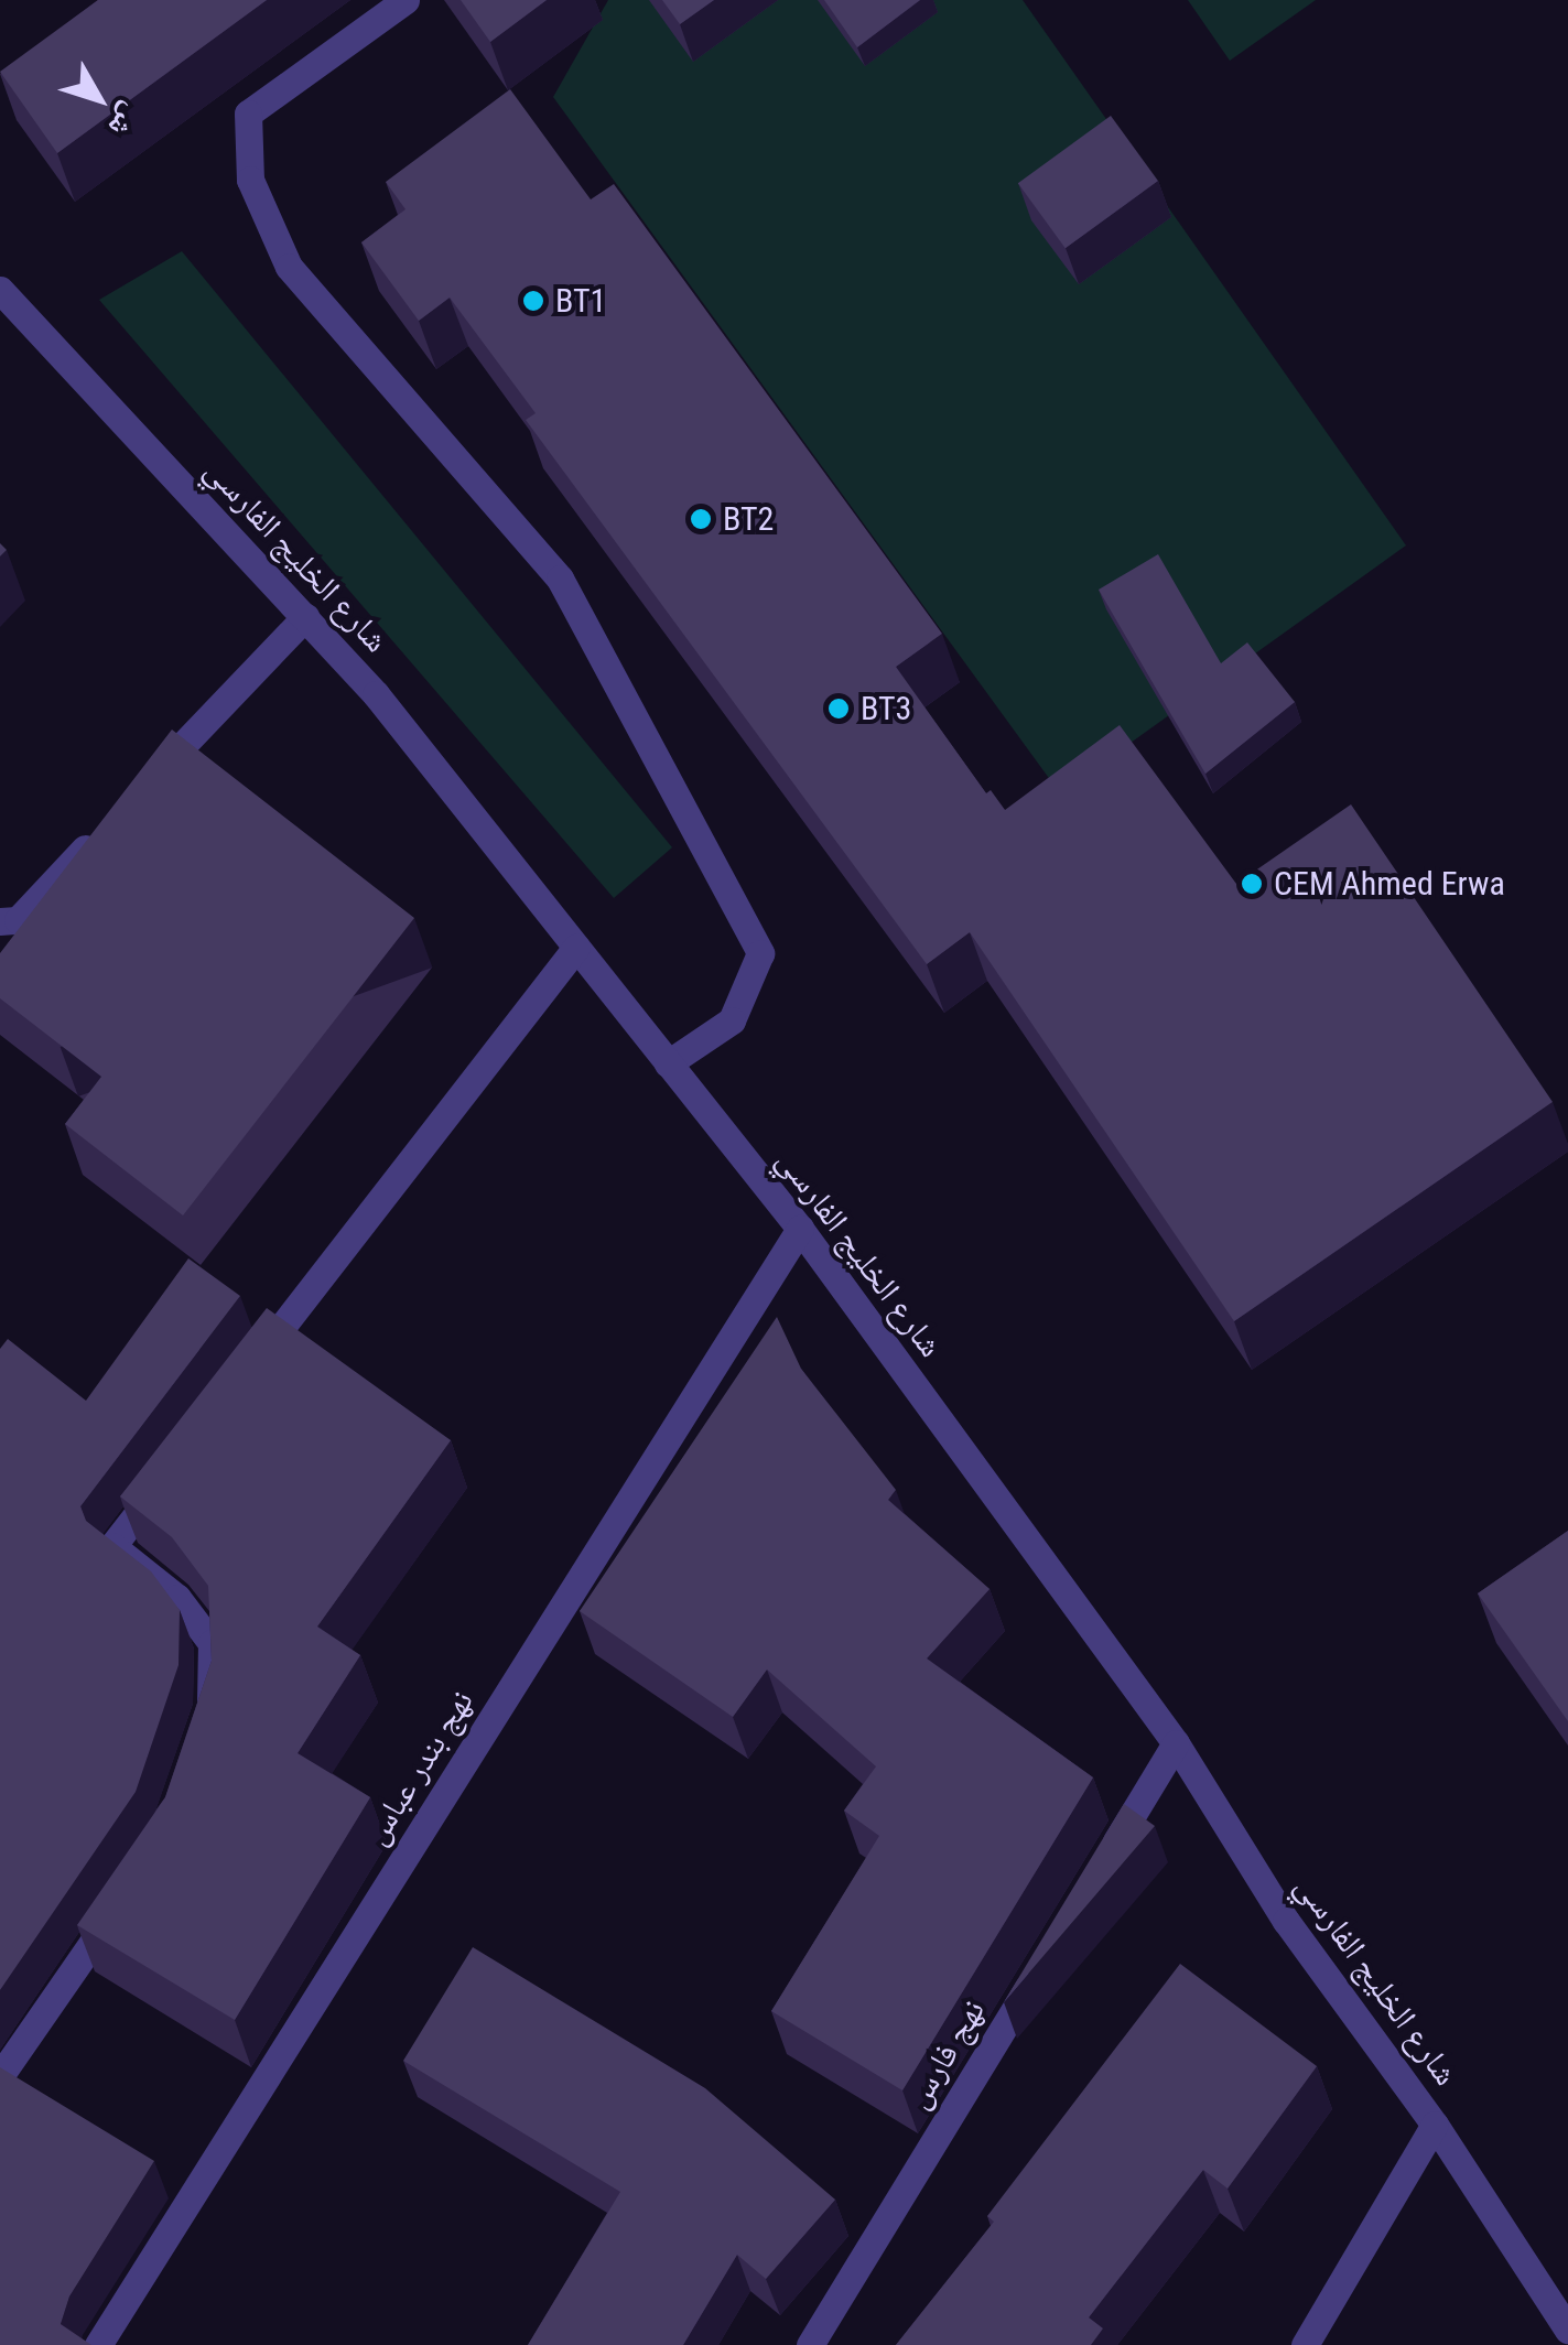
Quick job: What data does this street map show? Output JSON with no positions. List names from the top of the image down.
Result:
{
  "streets": {
    "street": ["شارع الخليج الفارسي", "نهج بندر عباس", "نهج فارس"]
  },
  "crossings": [
    ["شارع الخليج الفارسي", "نهج بندر عباس"]
  ],
  "places": [
    "BT1",
    "BT2",
    "BT3",
    "CEM Ahmed Erwa"
  ],
  "north": "bottom right"
}
